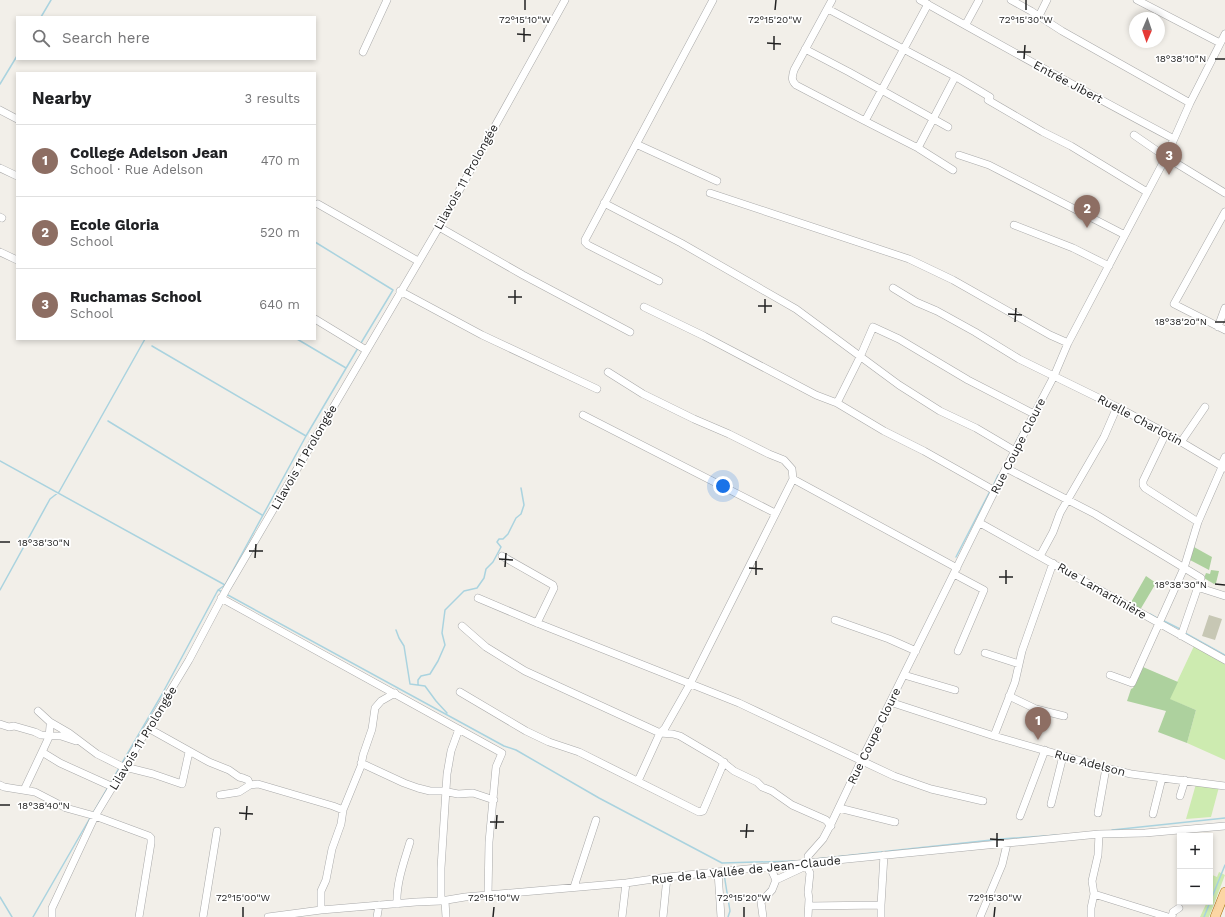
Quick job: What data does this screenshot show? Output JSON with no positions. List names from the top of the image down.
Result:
{
  "streets": {
    "street": [
      "Entrée Jibert",
      "Lilavois 11 Prolongée",
      "Ruelle Charlotin",
      "Rue Coupe Cloure",
      "Rue Lamartinière",
      "Rue Adelson",
      "Rue de la Vallée de Jean-Claude"
    ]
  },
  "crossings": [
    ["Entrée Jibert", "Rue Coupe Cloure"],
    ["Ruelle Charlotin", "Rue Coupe Cloure"],
    ["Rue Coupe Cloure", "Rue Lamartinière"],
    ["Rue Coupe Cloure", "Rue Adelson"],
    ["Rue Coupe Cloure", "Rue de la Vallée de Jean-Claude"]
  ],
  "north": "bottom",
  "page": {
    "search": "Search here",
    "heading": ["Nearby", "3 results"],
    "list": [
      {
        "mark": "1",
        "name": "College Adelson Jean",
        "note": "School · Rue Adelson",
        "value": "470 m"
      },
      {
        "mark": "2",
        "name": "Ecole Gloria",
        "note": "School",
        "value": "520 m"
      },
      {
        "mark": "3",
        "name": "Ruchamas School",
        "note": "School",
        "value": "640 m"
      }
    ],
    "pins": ["3", "2", "1"],
    "map_buttons": ["+", "−"]
  },
  "coordinates": [
    "72°15'10\"W",
    "72°15'20\"W",
    "72°15'30\"W",
    "18°38'10\"N",
    "18°38'20\"N",
    "18°38'30\"N",
    "18°38'40\"N",
    "72°15'00\"W"
  ]
}
